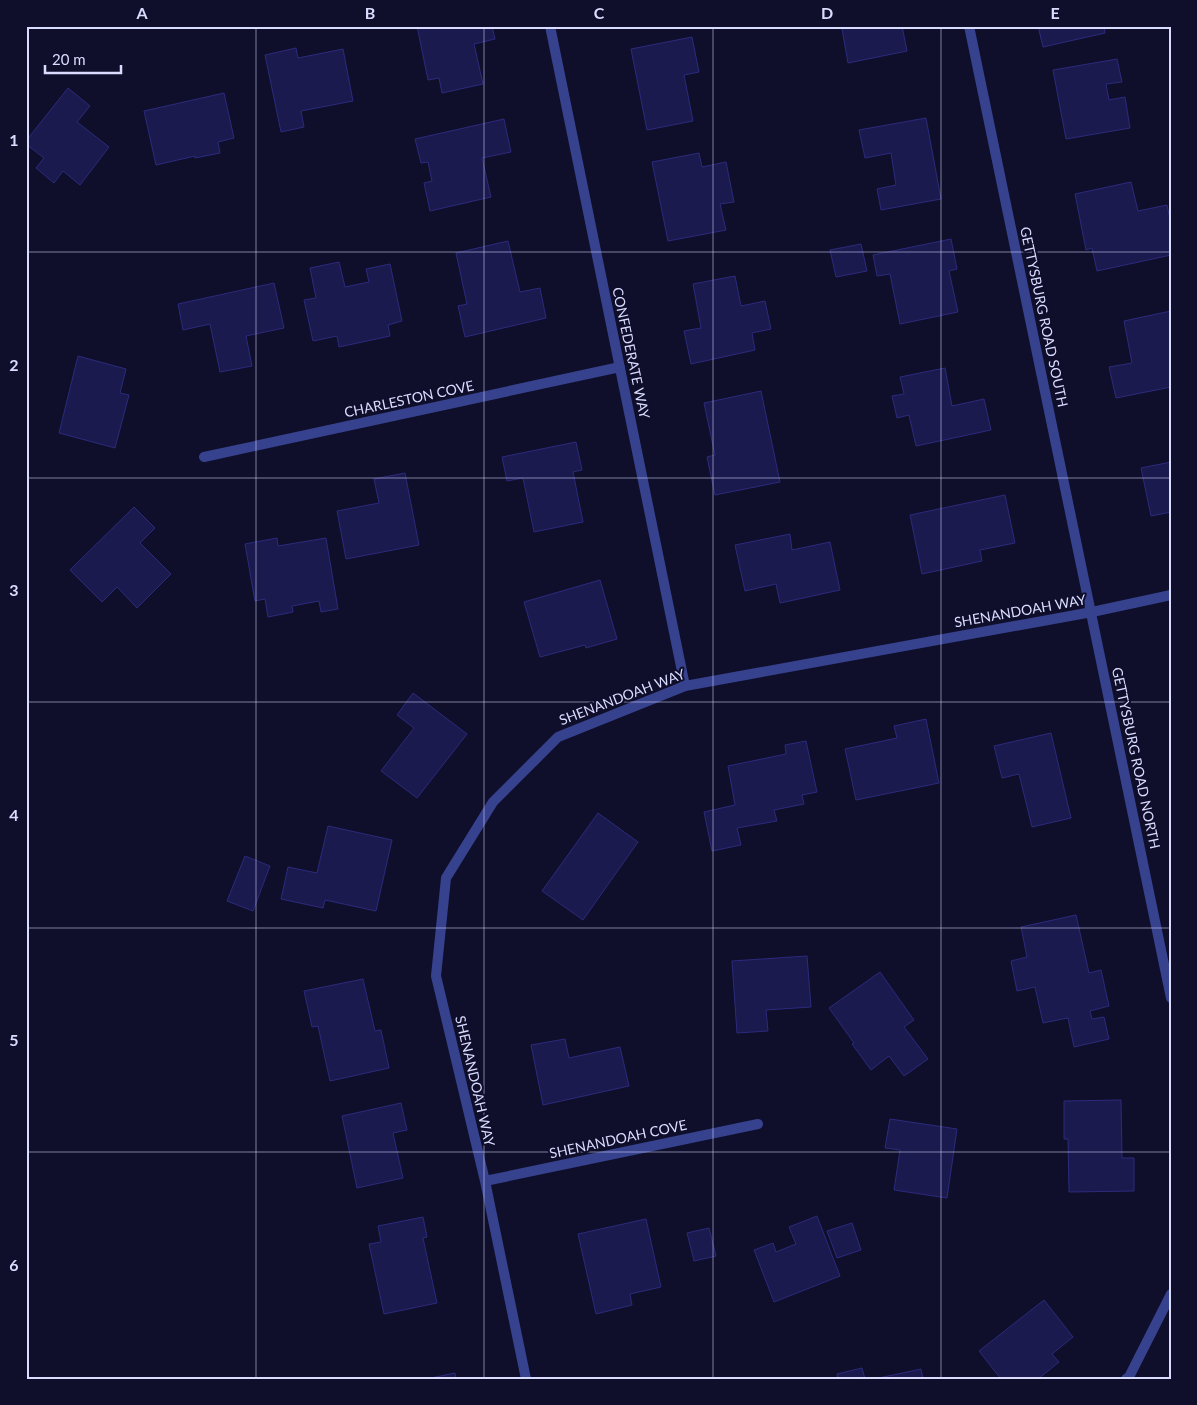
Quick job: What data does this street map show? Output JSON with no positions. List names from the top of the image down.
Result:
{
  "streets": {
    "street": [
      "GETTYSBURG ROAD SOUTH",
      "CONFEDERATE WAY",
      "CHARLESTON COVE",
      "SHENANDOAH WAY",
      "GETTYSBURG ROAD NORTH",
      "SHENANDOAH COVE"
    ]
  },
  "crossings": [
    ["GETTYSBURG ROAD SOUTH", "SHENANDOAH WAY"],
    ["GETTYSBURG ROAD SOUTH", "GETTYSBURG ROAD NORTH"],
    ["CONFEDERATE WAY", "CHARLESTON COVE"],
    ["CONFEDERATE WAY", "SHENANDOAH WAY"],
    ["SHENANDOAH WAY", "GETTYSBURG ROAD NORTH"],
    ["SHENANDOAH WAY", "SHENANDOAH COVE"]
  ],
  "scale_bar": "20 m",
  "grid": {
    "columns": [
      "A",
      "B",
      "C",
      "D",
      "E"
    ],
    "rows": [
      "1",
      "2",
      "3",
      "4",
      "5",
      "6"
    ]
  }
}
